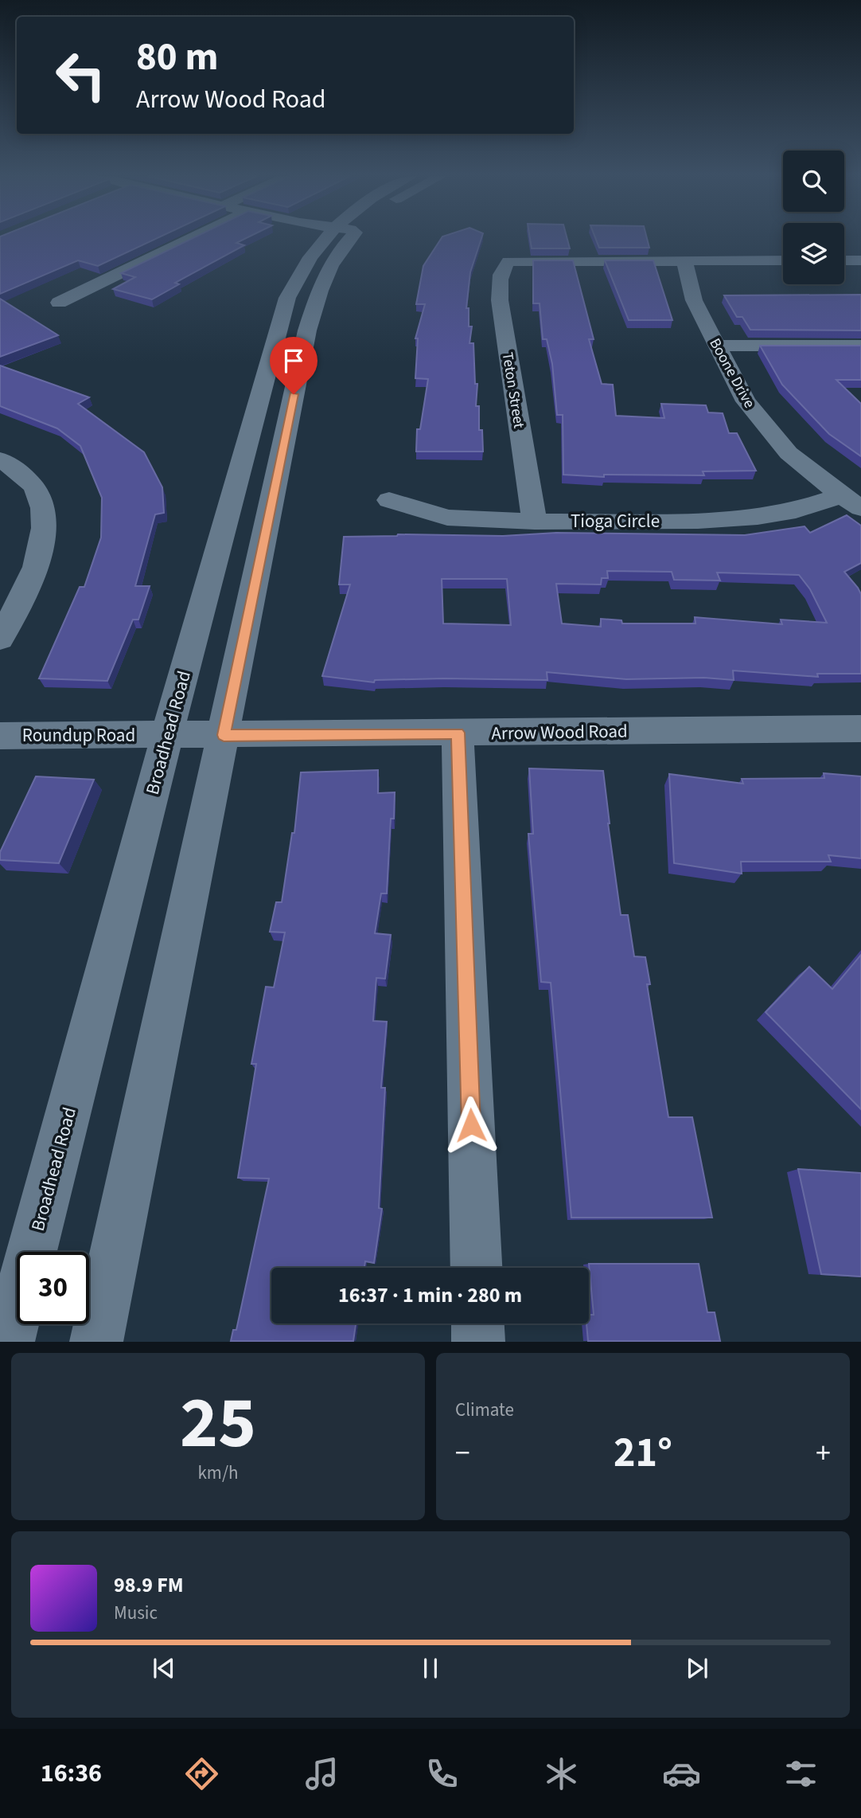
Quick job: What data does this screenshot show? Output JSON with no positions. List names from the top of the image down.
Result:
{
  "streets": {
    "street": [
      "Boone Drive",
      "Teton Street",
      "Tioga Circle",
      "Arrow Wood Road",
      "Broadhead Road",
      "Roundup Road"
    ]
  },
  "crossings": [
    ["Boone Drive", "Teton Street"],
    ["Boone Drive", "Tioga Circle"],
    ["Teton Street", "Tioga Circle"],
    ["Arrow Wood Road", "Broadhead Road"],
    ["Arrow Wood Road", "Roundup Road"],
    ["Broadhead Road", "Roundup Road"]
  ],
  "page": {
    "turn": ["80 m", "Arrow Wood Road"],
    "limit": "30",
    "trip": "16:37 · 1 min · 280 m",
    "tile": [
      ["25", "km/h"],
      "Climate"
    ],
    "heat": ["−", "21°", "+"],
    "song": ["98.9 FM", "Music"],
    "tabs": "16:36"
  }
}
